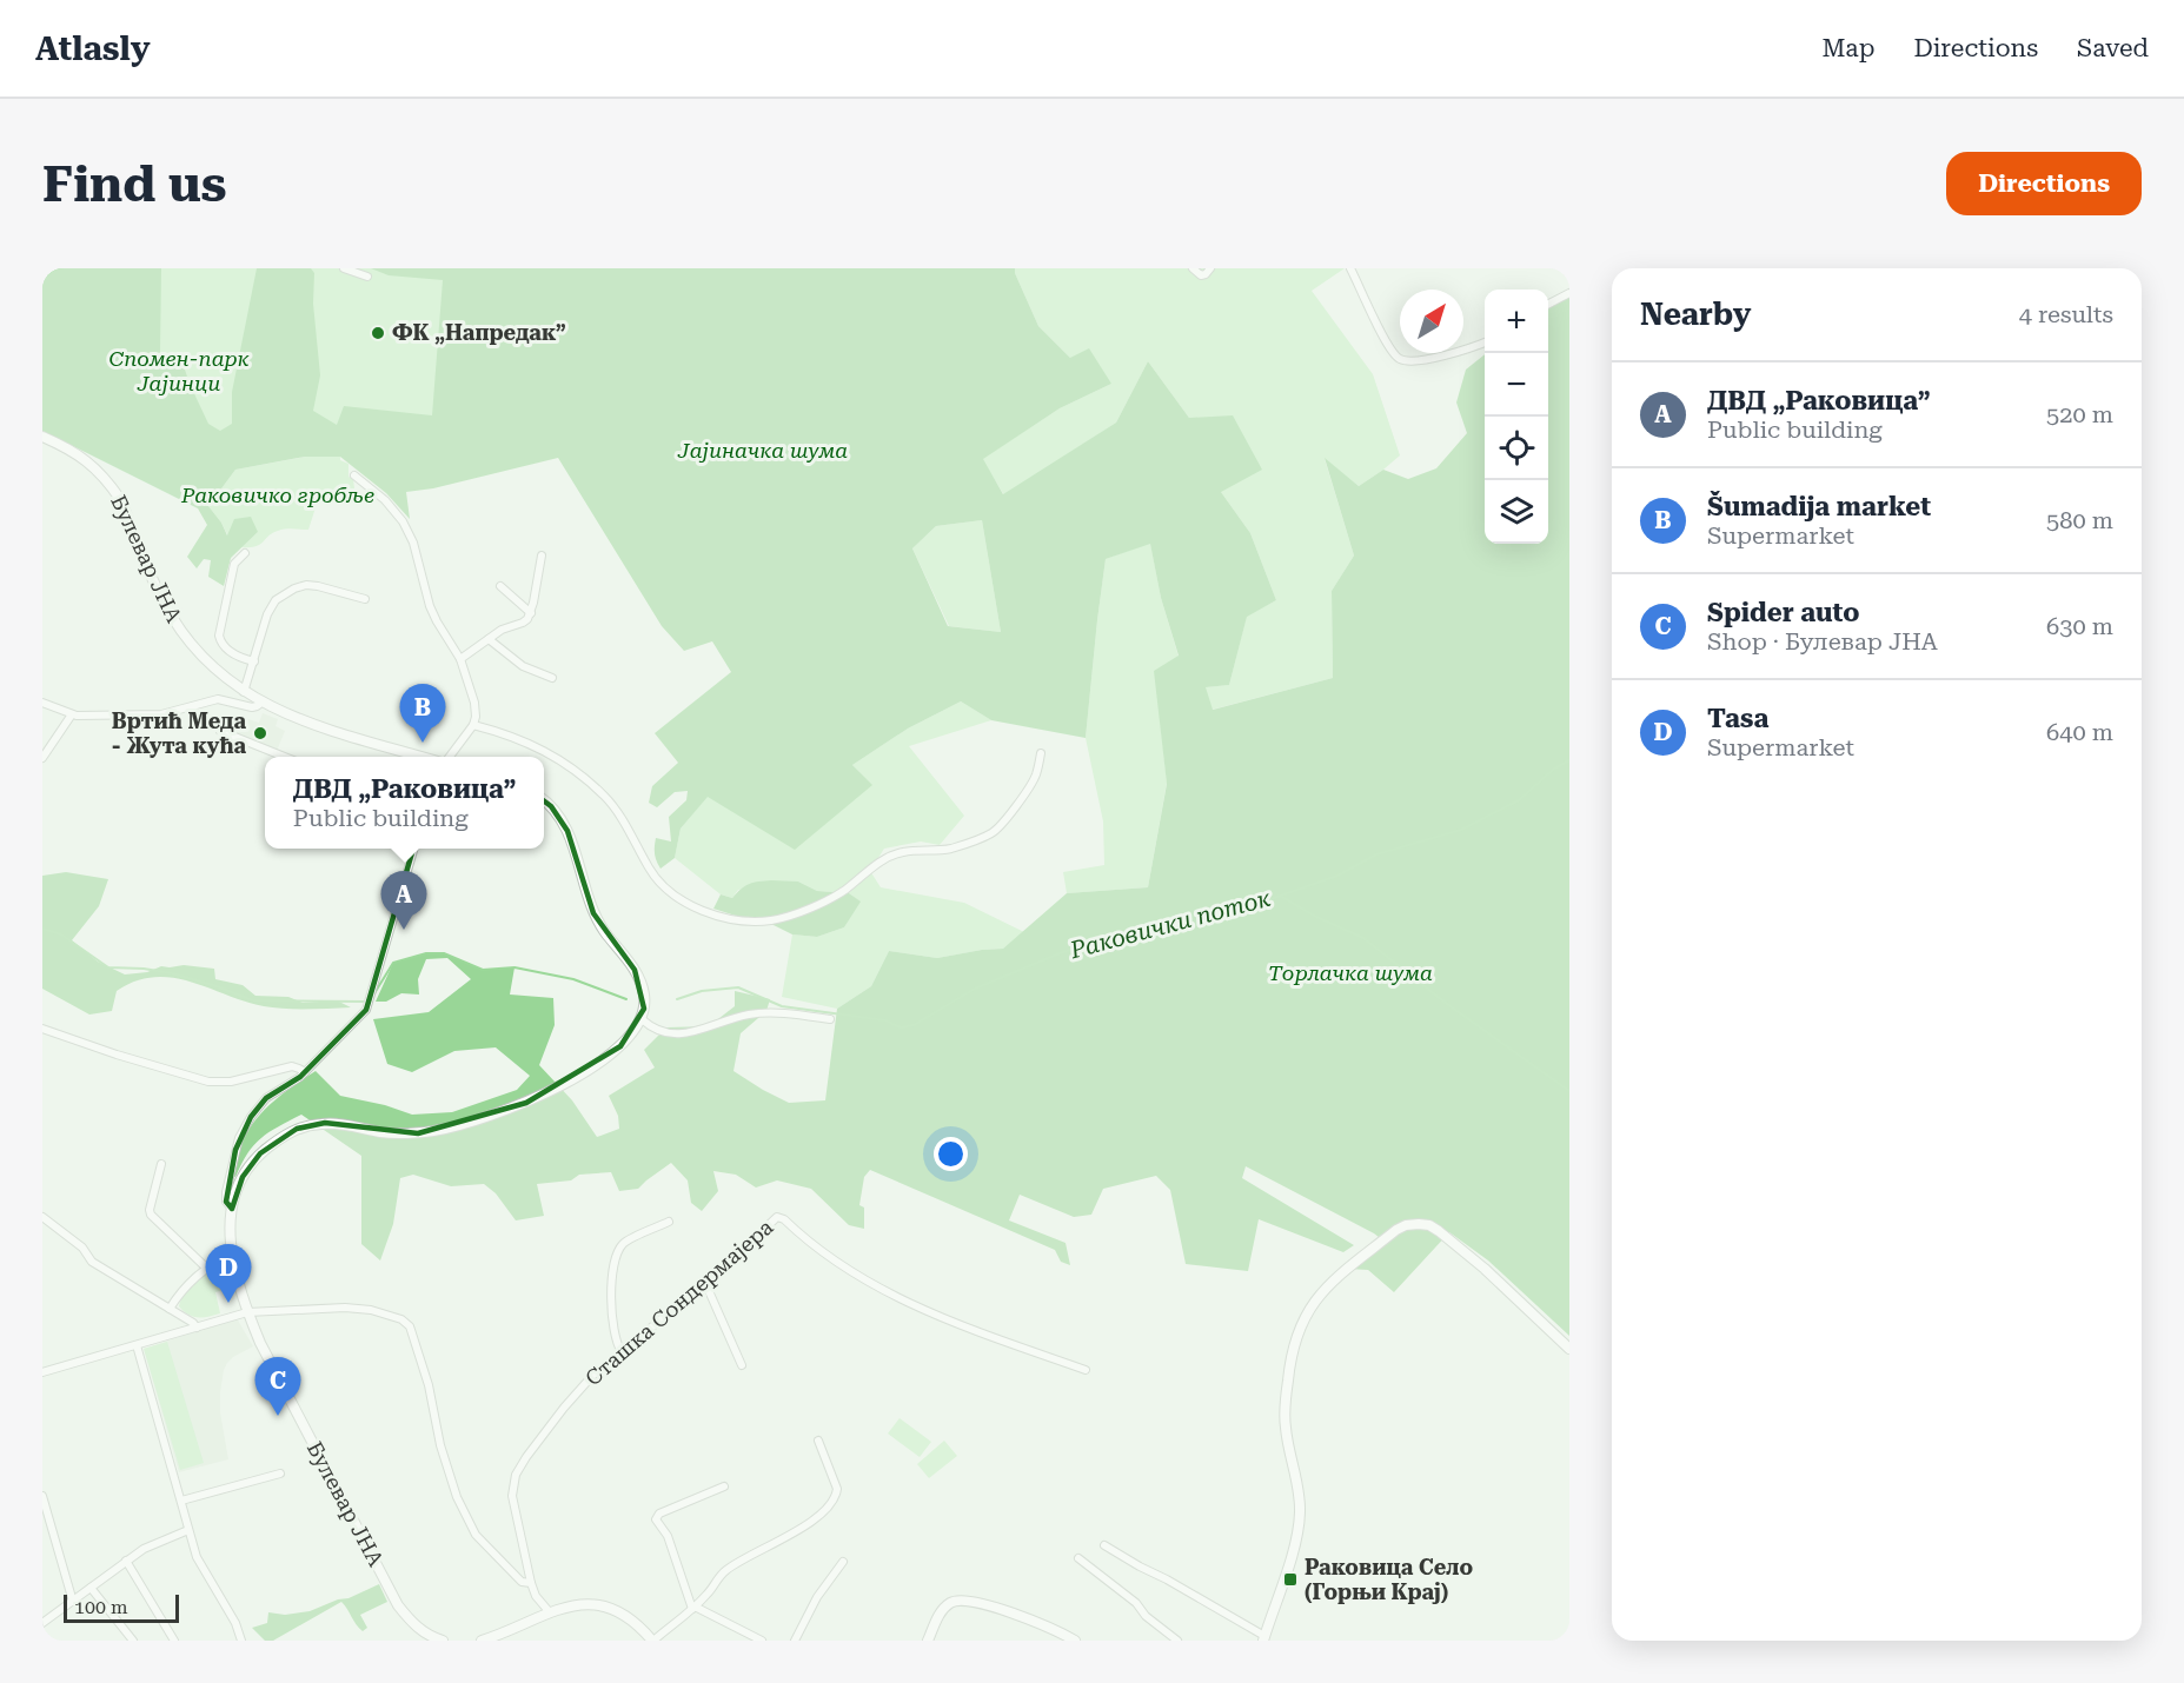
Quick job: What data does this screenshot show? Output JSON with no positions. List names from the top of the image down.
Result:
{
  "streets": {
    "main road": ["Булевар ЈНА"],
    "street": ["Сташка Сондермајера"]
  },
  "water": ["Раковички поток"],
  "parks": [
    "Спомен-парк Јајинци",
    "Јајиначка шума",
    "Раковичко гробље",
    "Торлачка шума"
  ],
  "places": {
    "other": ["ФК „Напредак”", "Вртић Меда - Жута кућа"],
    "transit": ["Раковица Село (Горњи Крај)"]
  },
  "scale_bar": "100 m",
  "north": "top right",
  "page": {
    "header": "Atlasly",
    "nav": ["Map", "Directions", "Saved"],
    "buttons": "Directions",
    "title": "Find us",
    "heading": ["Nearby", "4 results"],
    "map_buttons": ["+", "−"],
    "list": [
      {
        "mark": "A",
        "name": "ДВД „Раковица”",
        "note": "Public building",
        "value": "520 m"
      },
      {
        "mark": "B",
        "name": "Šumadija market",
        "note": "Supermarket",
        "value": "580 m"
      },
      {
        "mark": "C",
        "name": "Spider auto",
        "note": "Shop · Булевар ЈНА",
        "value": "630 m"
      },
      {
        "mark": "D",
        "name": "Tasa",
        "note": "Supermarket",
        "value": "640 m"
      }
    ],
    "pins": [
      "B",
      "A",
      "D",
      "C"
    ],
    "popup": ["ДВД „Раковица”", "Public building"],
    "scale": "100 m"
  }
}
